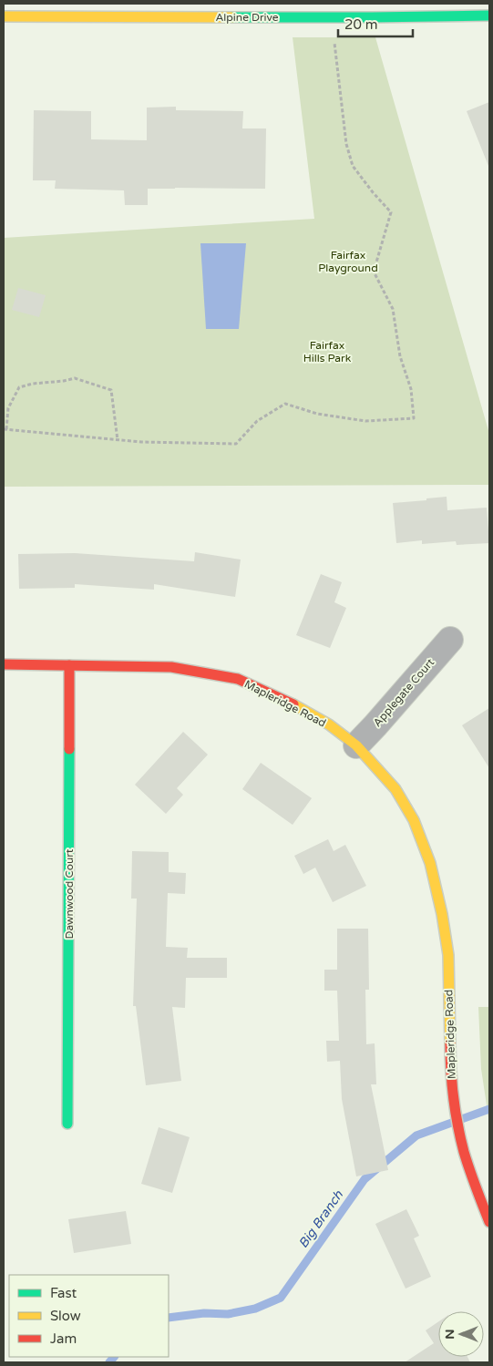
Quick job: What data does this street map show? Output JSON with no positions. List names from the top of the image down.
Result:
{
  "streets": {
    "street": [
      "Alpine Drive",
      "Applegate Court",
      "Mapleridge Road",
      "Dawnwood Court"
    ]
  },
  "crossings": [
    ["Applegate Court", "Mapleridge Road"],
    ["Mapleridge Road", "Dawnwood Court"]
  ],
  "water": ["Big Branch"],
  "parks": ["Fairfax Playground", "Fairfax Hills Park"],
  "legend": ["Fast", "Slow", "Jam"],
  "scale_bar": "20 m",
  "north": "left"
}
